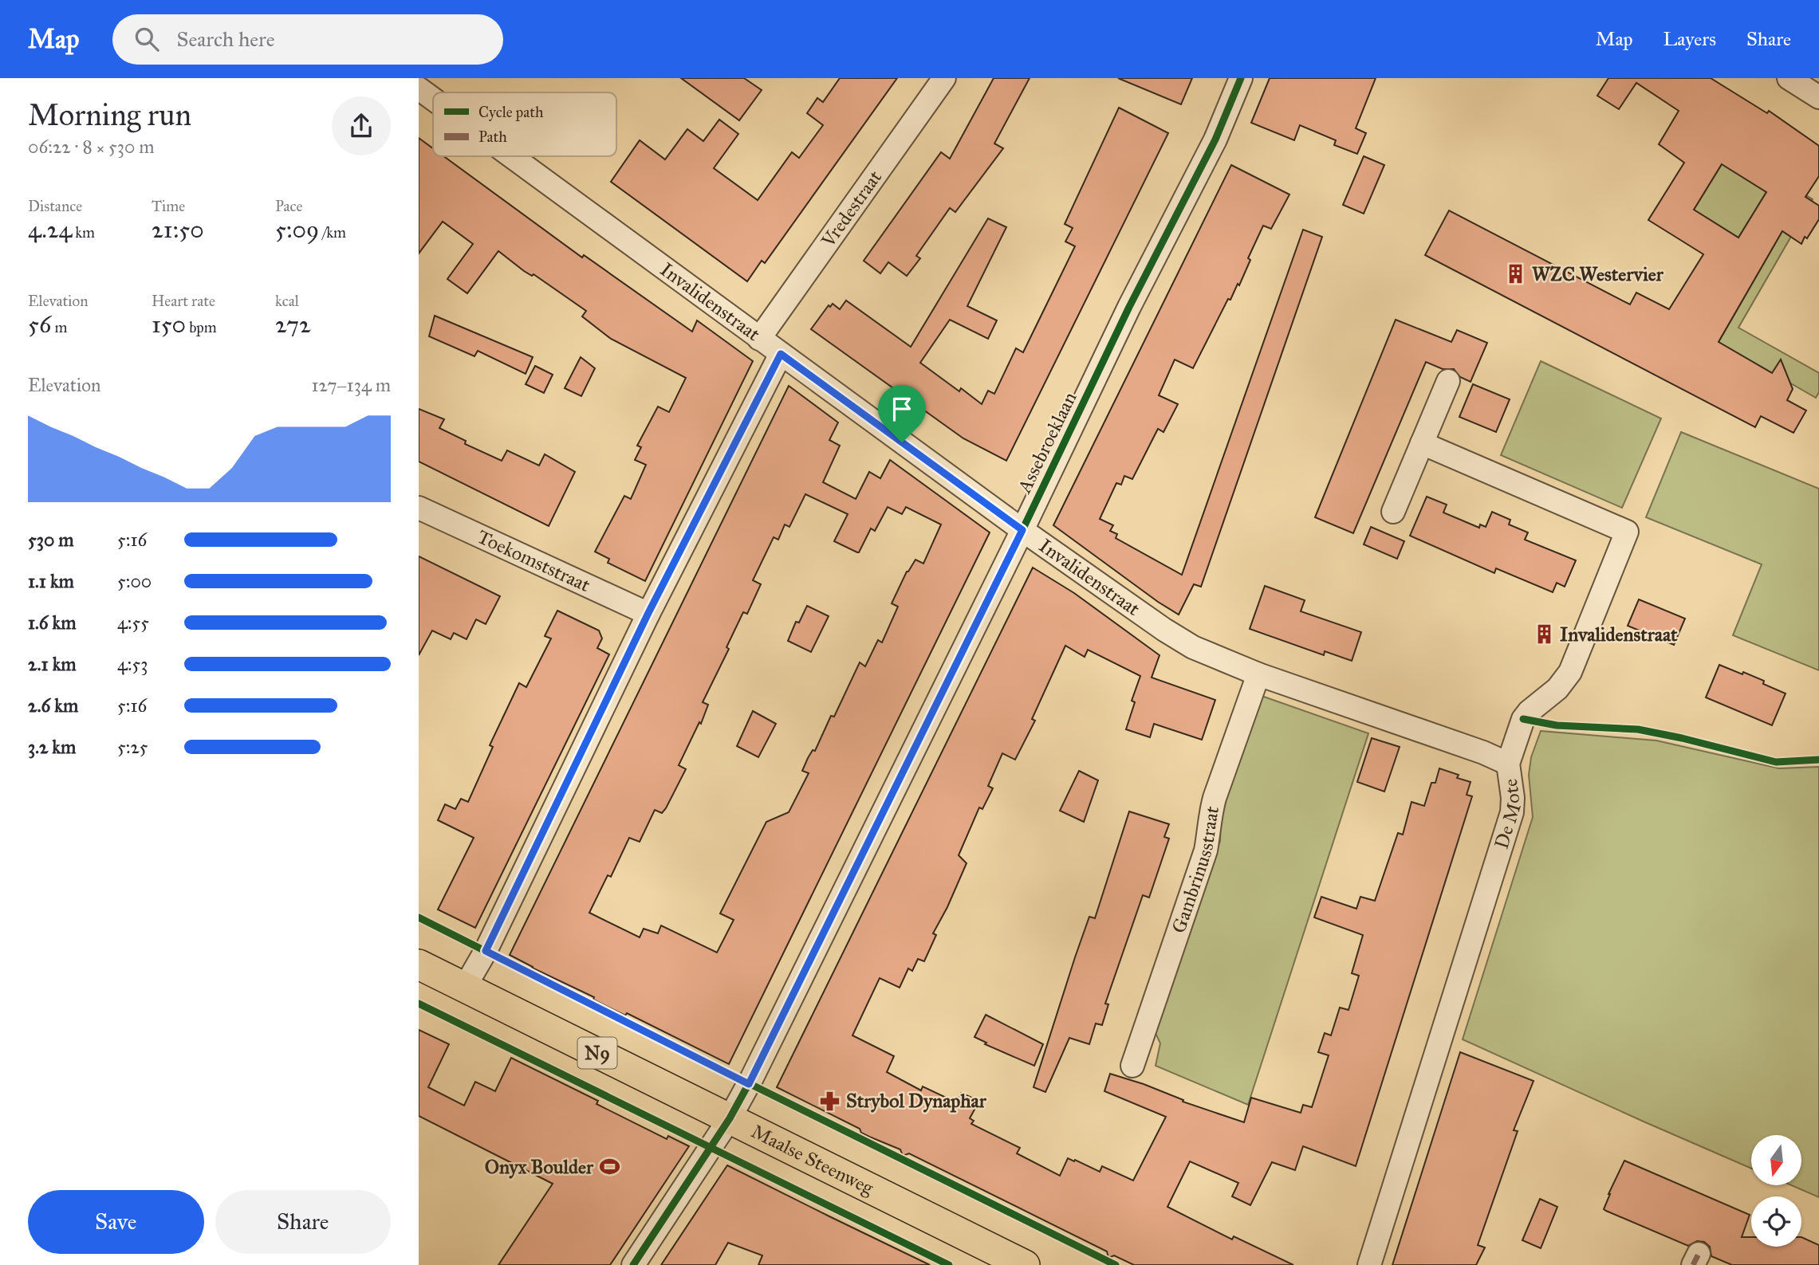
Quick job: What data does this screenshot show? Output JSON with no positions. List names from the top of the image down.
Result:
{
  "streets": {
    "main road": ["N9", "Maalse Steenweg"],
    "street": [
      "Vredestraat",
      "Invalidenstraat",
      "Assebroeklaan",
      "Toekomststraat",
      "De Mote",
      "Gambrinusstraat"
    ]
  },
  "crossings": [
    ["Vredestraat", "Invalidenstraat"],
    ["Invalidenstraat", "Assebroeklaan"],
    ["Invalidenstraat", "De Mote"],
    ["Invalidenstraat", "Gambrinusstraat"],
    ["Assebroeklaan", "Maalse Steenweg"]
  ],
  "places": {
    "building": ["WZC Westervier", "Invalidenstraat"],
    "pharmacy": ["Strybol Dynaphar"],
    "sports": ["Onyx Boulder"]
  },
  "legend": ["Cycle path", "Path"],
  "north": "bottom",
  "page": {
    "header": "Map",
    "search": "Search here",
    "nav": ["Map", "Layers", "Share"],
    "heading": ["Morning run", "06:22 · 8 × 530 m"],
    "stats": [
      ["Distance", "4.24 km"],
      ["Time", "21:50"],
      ["Pace", "5:09 /km"],
      ["Elevation", "56 m"],
      ["Heart rate", "150 bpm"],
      ["kcal", "272"]
    ],
    "chart": ["Elevation", "127–134 m"],
    "list": [
      {
        "name": "530 m",
        "note": "5:16"
      },
      {
        "name": "1.1 km",
        "note": "5:00"
      },
      {
        "name": "1.6 km",
        "note": "4:55"
      },
      {
        "name": "2.1 km",
        "note": "4:53"
      },
      {
        "name": "2.6 km",
        "note": "5:16"
      },
      {
        "name": "3.2 km",
        "note": "5:25"
      }
    ],
    "buttons": ["Save", "Share"]
  }
}
